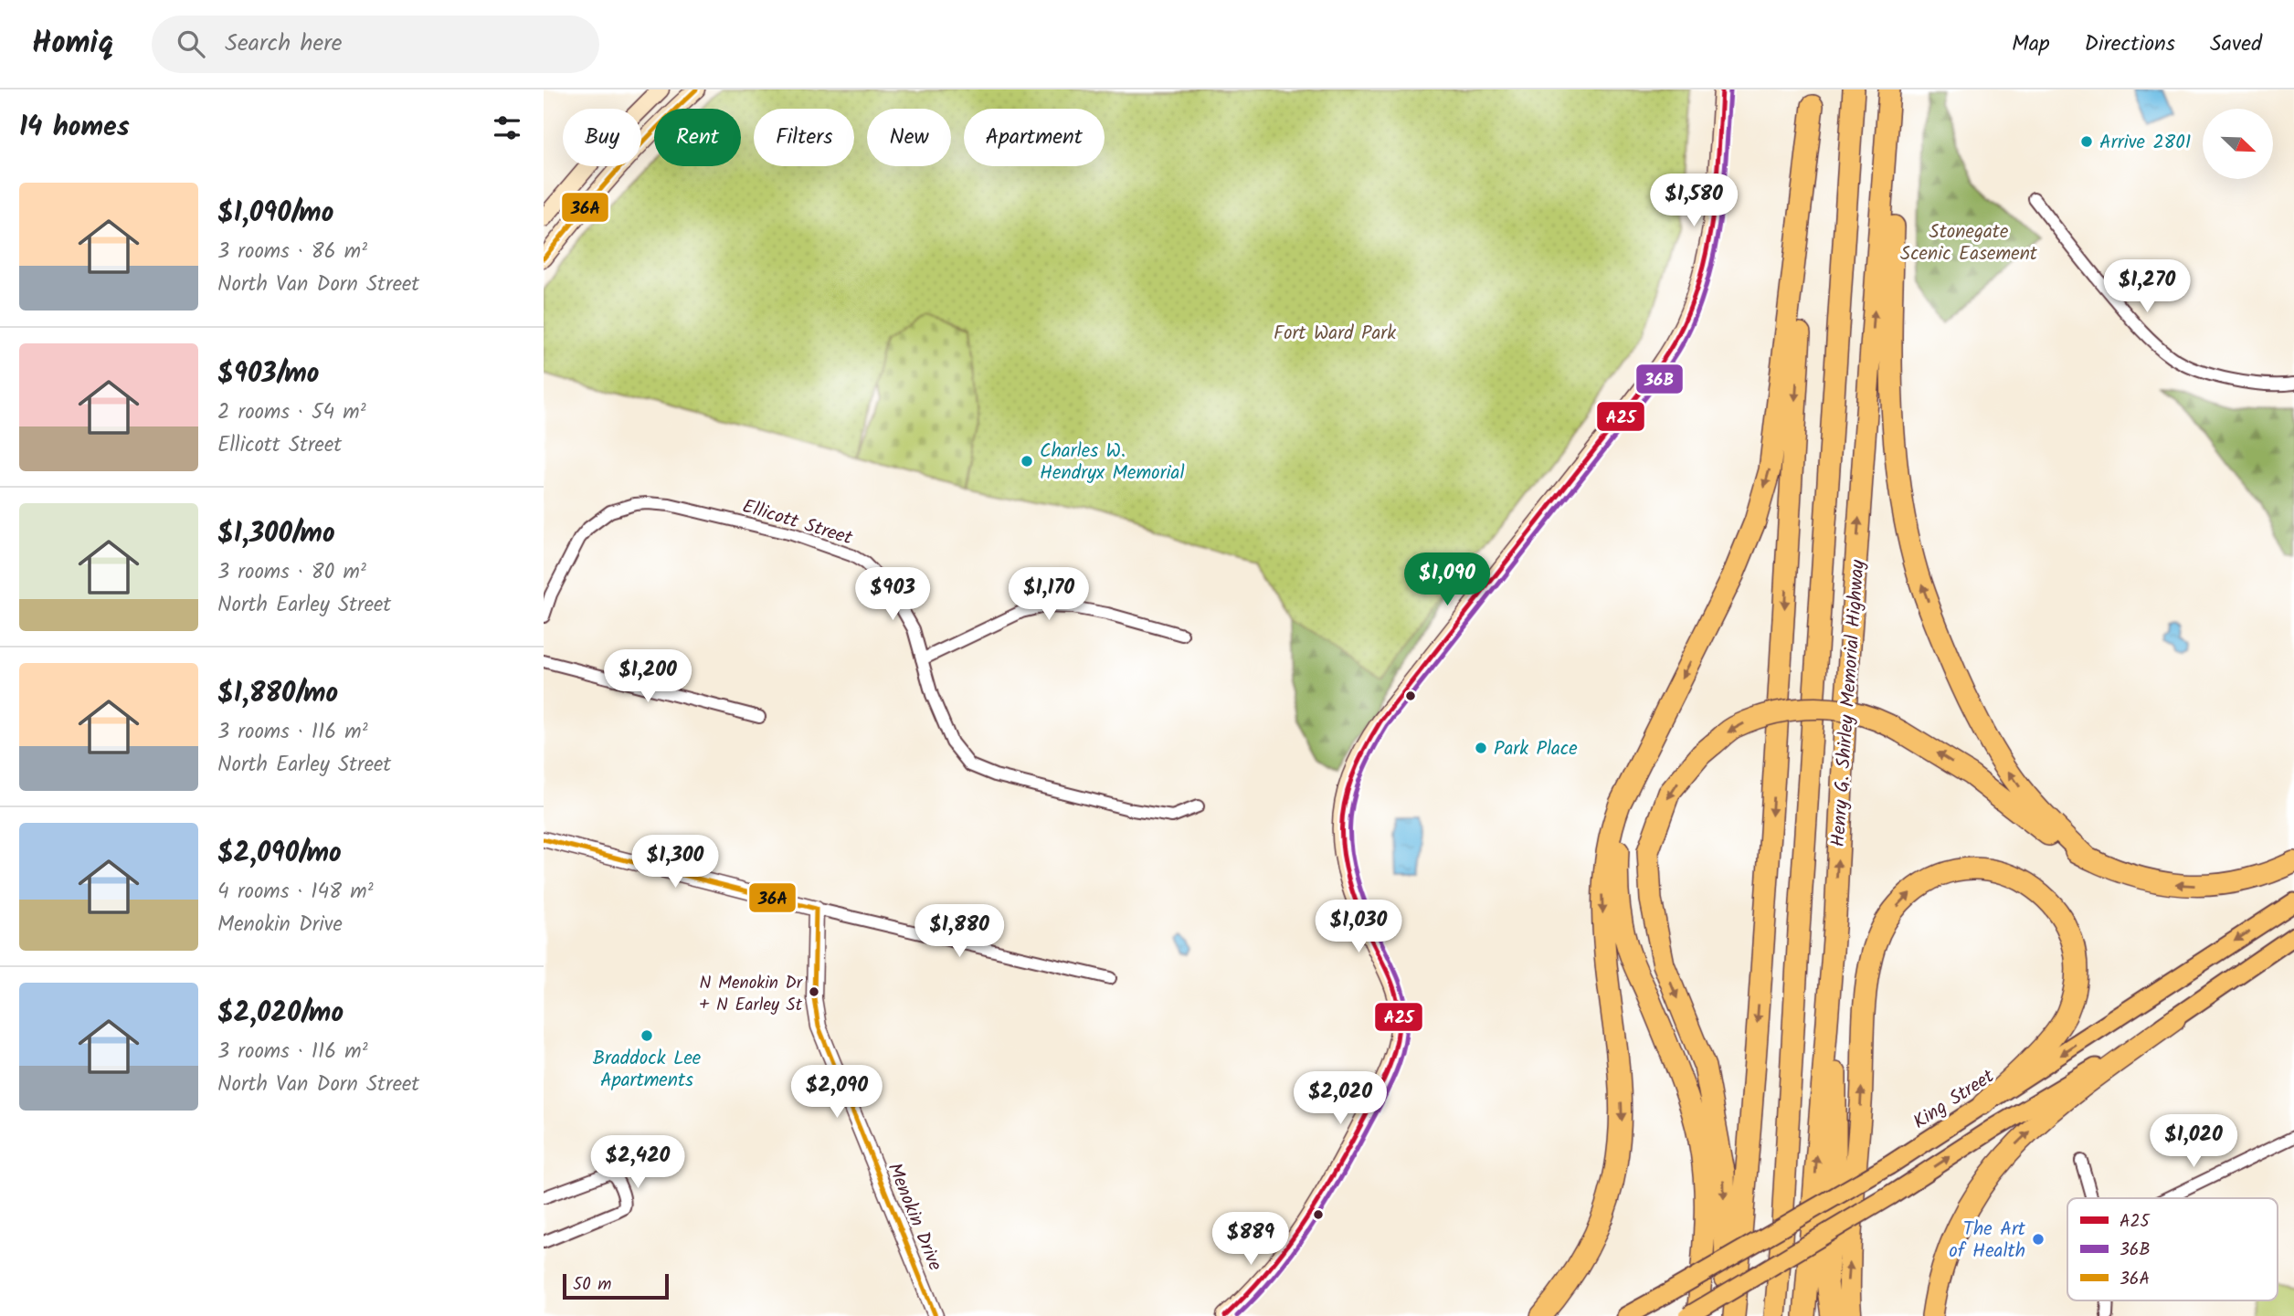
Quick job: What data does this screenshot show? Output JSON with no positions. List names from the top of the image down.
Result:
{
  "streets": {
    "highway": ["Henry G. Shirley Memorial Highway"],
    "main road": ["King Street"],
    "street": ["Ellicott Street", "Menokin Drive"]
  },
  "parks": ["Stonegate Scenic Easement", "Fort Ward Park"],
  "places": [
    "Arrive 2801",
    "Charles W. Hendryx Memorial",
    "Park Place",
    "N Menokin Dr + N Earley St",
    "Braddock Lee Apartments",
    "The Art of Health"
  ],
  "lines": ["transit line A25", "transit line 36A", "transit line 36B"],
  "legend": ["A25", "36B", "36A"],
  "scale_bar": "50 m",
  "north": "bottom right",
  "page": {
    "header": "Homiq",
    "search": "Search here",
    "nav": ["Map", "Directions", "Saved"],
    "heading": "14 homes",
    "chip": [
      "Buy",
      "Rent",
      "Filters",
      "New",
      "Apartment"
    ],
    "list": [
      {
        "name": "$1,090/mo",
        "note": "3 rooms · 86 m² · North Van Dorn Street"
      },
      {
        "name": "$903/mo",
        "note": "2 rooms · 54 m² · Ellicott Street"
      },
      {
        "name": "$1,300/mo",
        "note": "3 rooms · 80 m² · North Earley Street"
      },
      {
        "name": "$1,880/mo",
        "note": "3 rooms · 116 m² · North Earley Street"
      },
      {
        "name": "$2,090/mo",
        "note": "4 rooms · 148 m² · Menokin Drive"
      },
      {
        "name": "$2,020/mo",
        "note": "3 rooms · 116 m² · North Van Dorn Street"
      }
    ],
    "price": [
      "$1,580",
      "$1,270",
      "$1,090",
      "$903",
      "$1,170",
      "$1,200",
      "$1,300",
      "$1,030",
      "$1,880",
      "$2,090",
      "$2,020",
      "$1,020",
      "$2,420",
      "$889"
    ],
    "scale": "50 m"
  }
}
